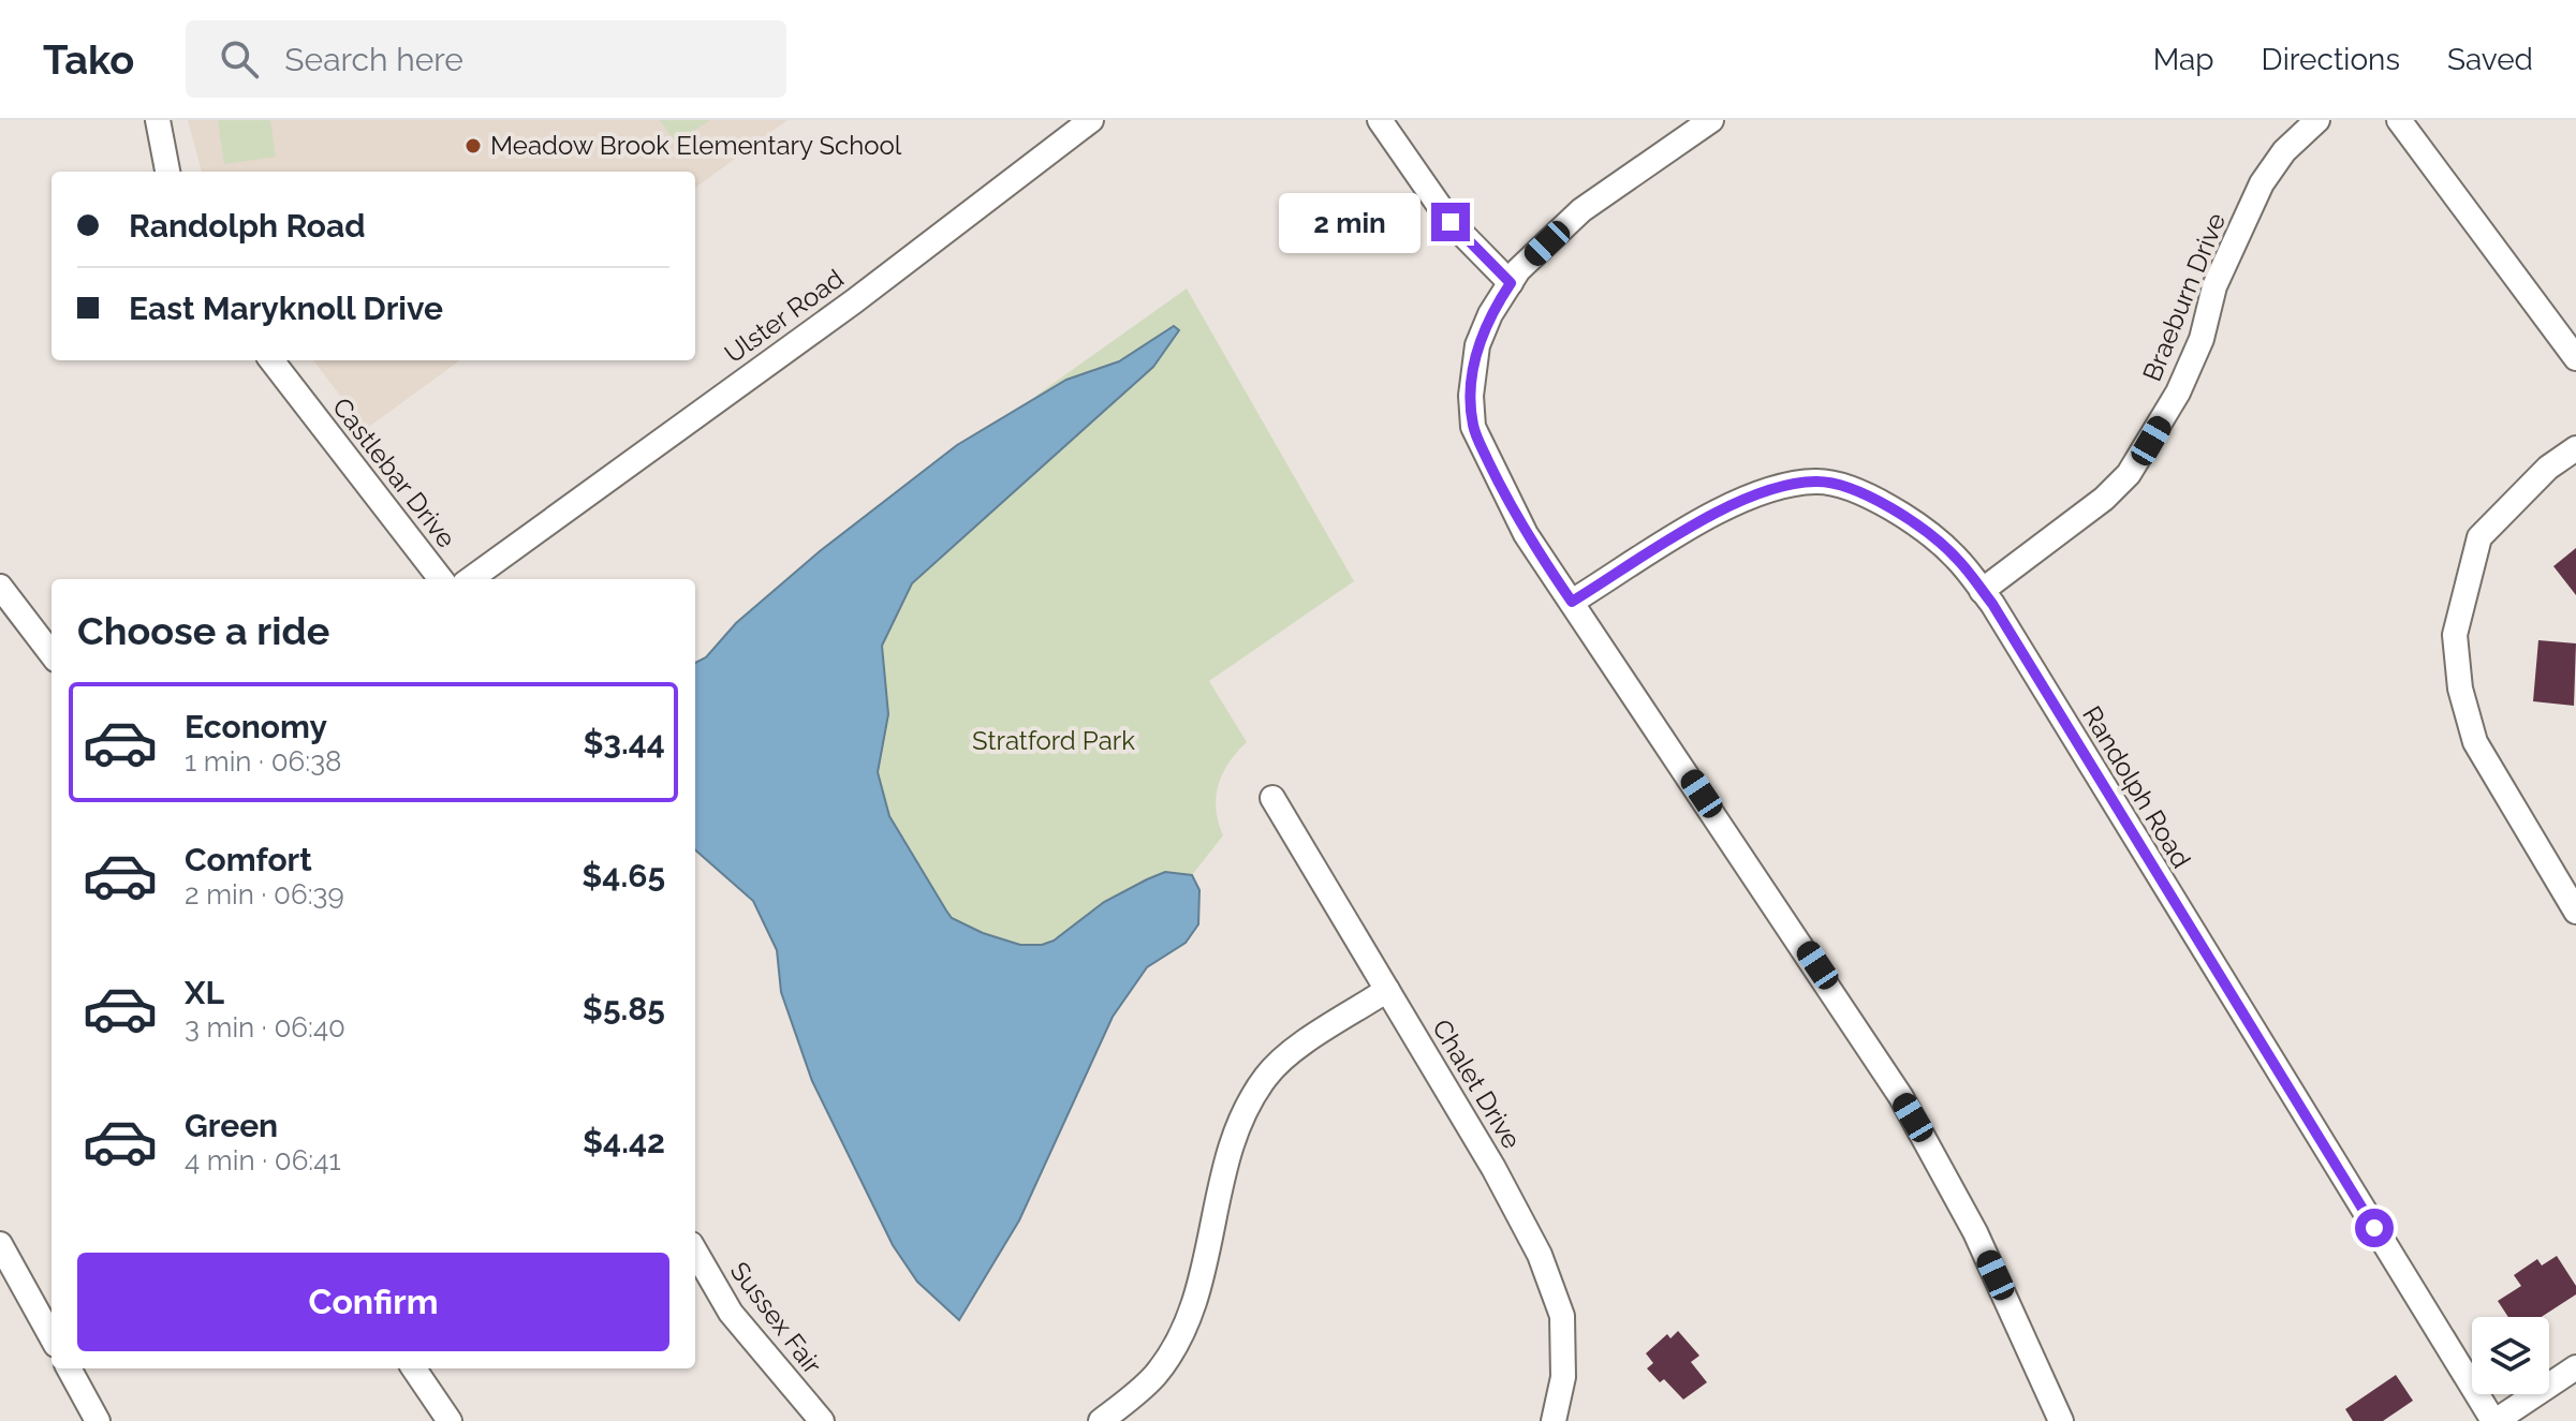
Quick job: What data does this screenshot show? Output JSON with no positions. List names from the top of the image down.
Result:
{
  "streets": {
    "street": [
      "Braeburn Drive",
      "Ulster Road",
      "Castlebar Drive",
      "Randolph Road",
      "Chalet Drive",
      "Sussex Fair"
    ]
  },
  "crossings": [
    ["Braeburn Drive", "Randolph Road"]
  ],
  "parks": ["Stratford Park"],
  "places": ["Meadow Brook Elementary School"],
  "page": {
    "header": "Tako",
    "search": "Search here",
    "nav": ["Map", "Directions", "Saved"],
    "banner": ["Randolph Road", "East Maryknoll Drive"],
    "bubble": "2 min",
    "heading": "Choose a ride",
    "list": [
      {
        "name": "Economy",
        "note": "1 min · 06:38",
        "value": "$3.44"
      },
      {
        "name": "Comfort",
        "note": "2 min · 06:39",
        "value": "$4.65"
      },
      {
        "name": "XL",
        "note": "3 min · 06:40",
        "value": "$5.85"
      },
      {
        "name": "Green",
        "note": "4 min · 06:41",
        "value": "$4.42"
      }
    ],
    "buttons": "Confirm"
  }
}
